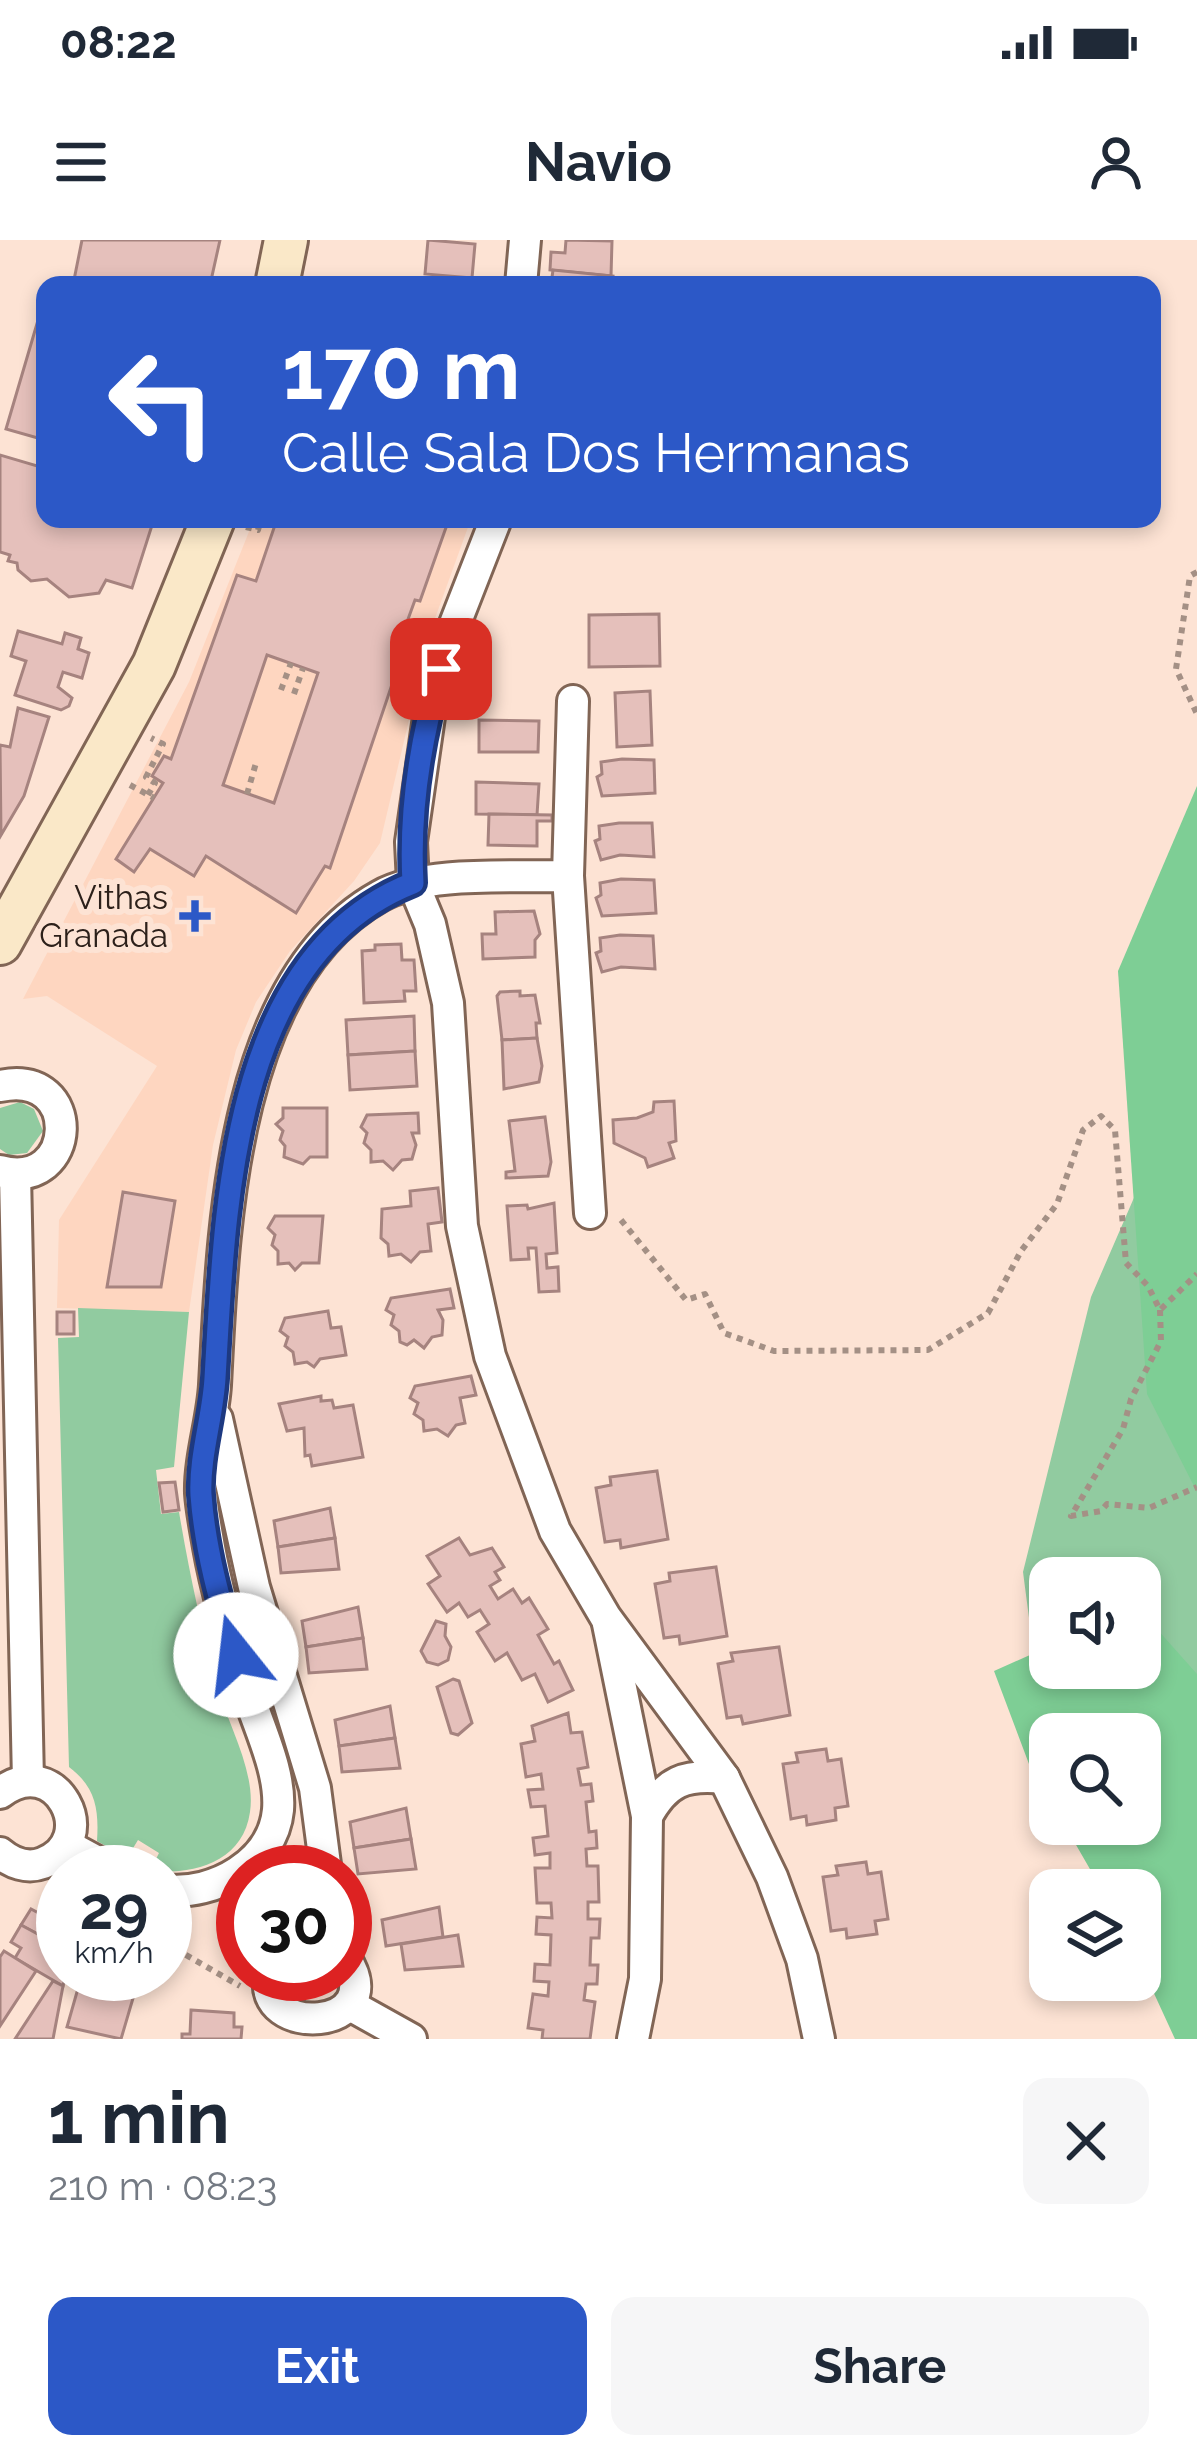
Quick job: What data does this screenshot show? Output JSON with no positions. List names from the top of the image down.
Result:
{
  "places": {
    "health": ["Vithas Granada"]
  },
  "page": {
    "status": "08:22",
    "header": "Navio",
    "turn": ["170 m", "Calle Sala Dos Hermanas"],
    "speed": "29 km/h",
    "limit": "30",
    "heading": ["1 min", "210 m · 08:23"],
    "buttons": ["Exit", "Share"]
  }
}
